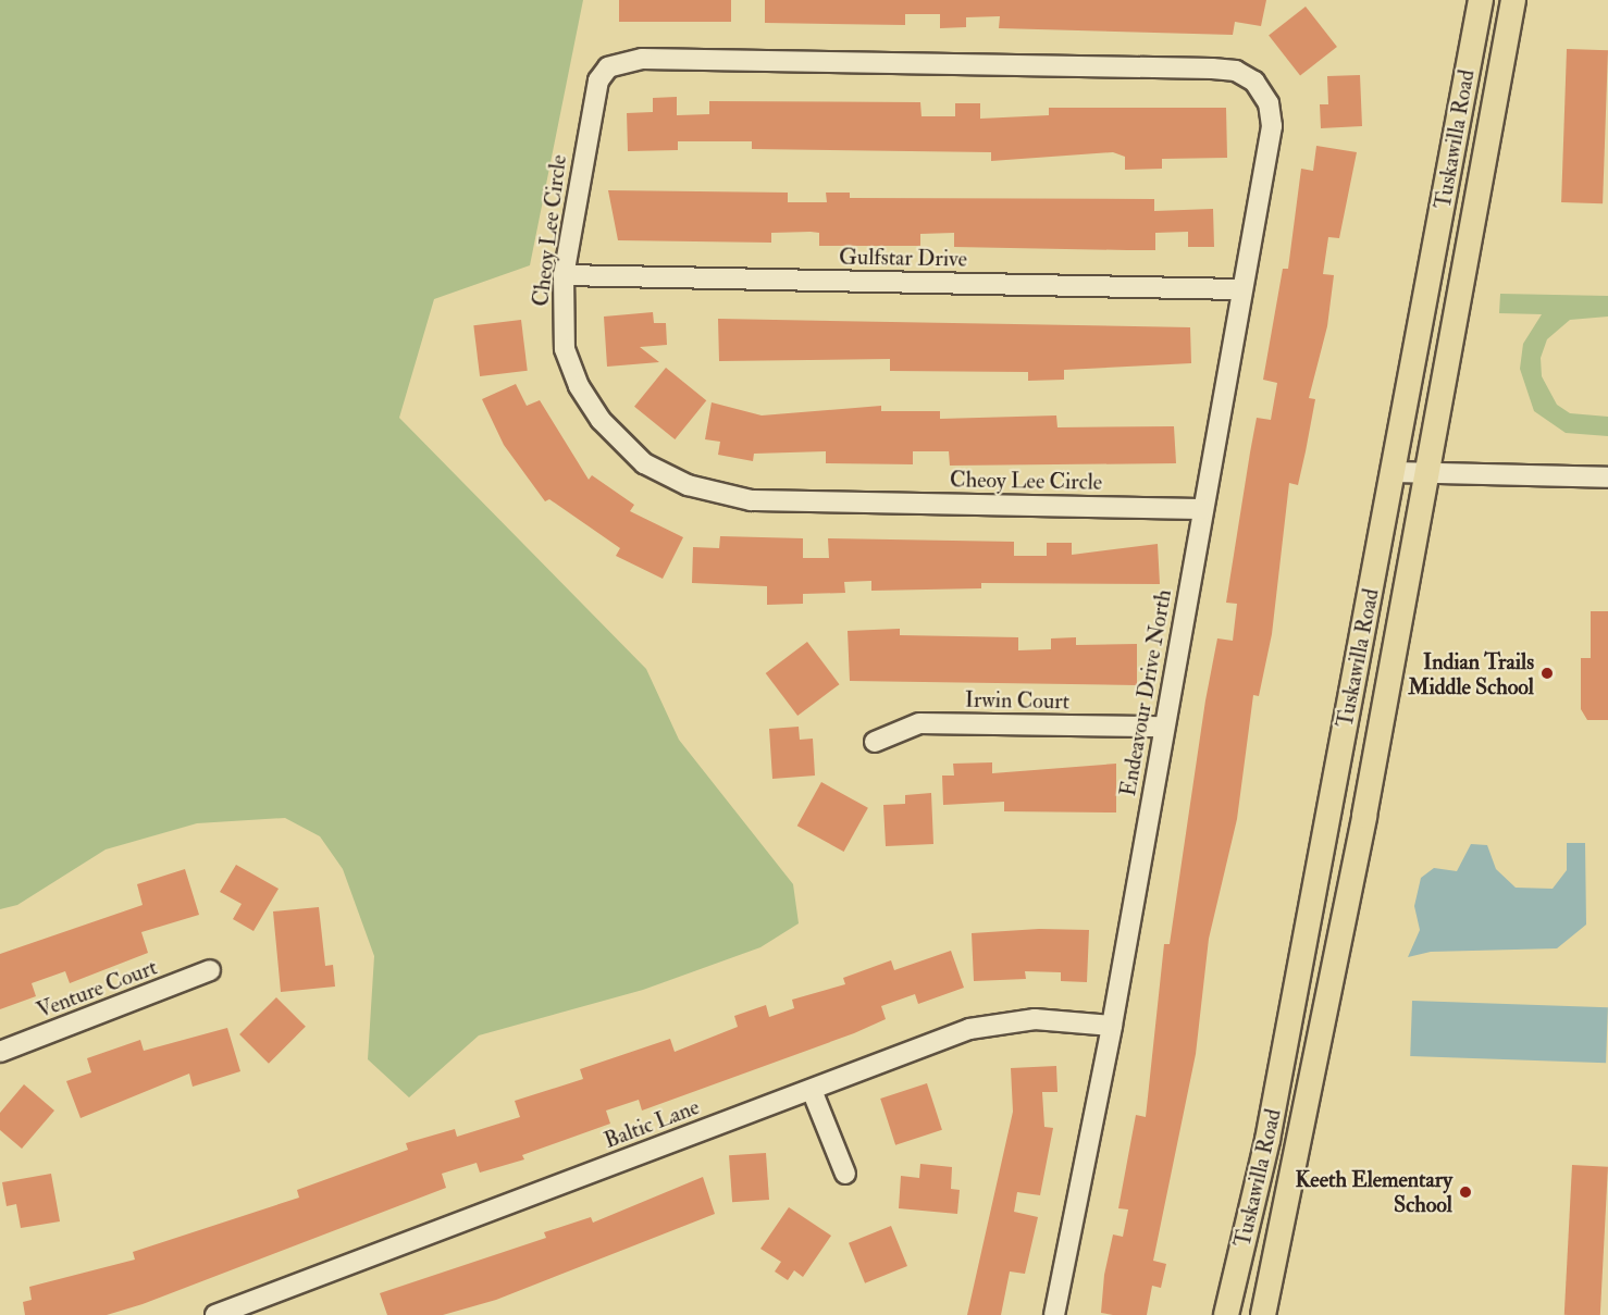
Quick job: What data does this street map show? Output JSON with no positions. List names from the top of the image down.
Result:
{
  "streets": {
    "main road": ["Tuskawilla Road"],
    "street": [
      "Cheoy Lee Circle",
      "Gulfstar Drive",
      "Endeavour Drive North",
      "Irwin Court",
      "Venture Court",
      "Baltic Lane"
    ]
  },
  "crossings": [
    ["Cheoy Lee Circle", "Gulfstar Drive"],
    ["Cheoy Lee Circle", "Endeavour Drive North"],
    ["Gulfstar Drive", "Endeavour Drive North"],
    ["Endeavour Drive North", "Irwin Court"],
    ["Endeavour Drive North", "Baltic Lane"]
  ],
  "places": ["Indian Trails Middle School", "Keeth Elementary School"]
}
